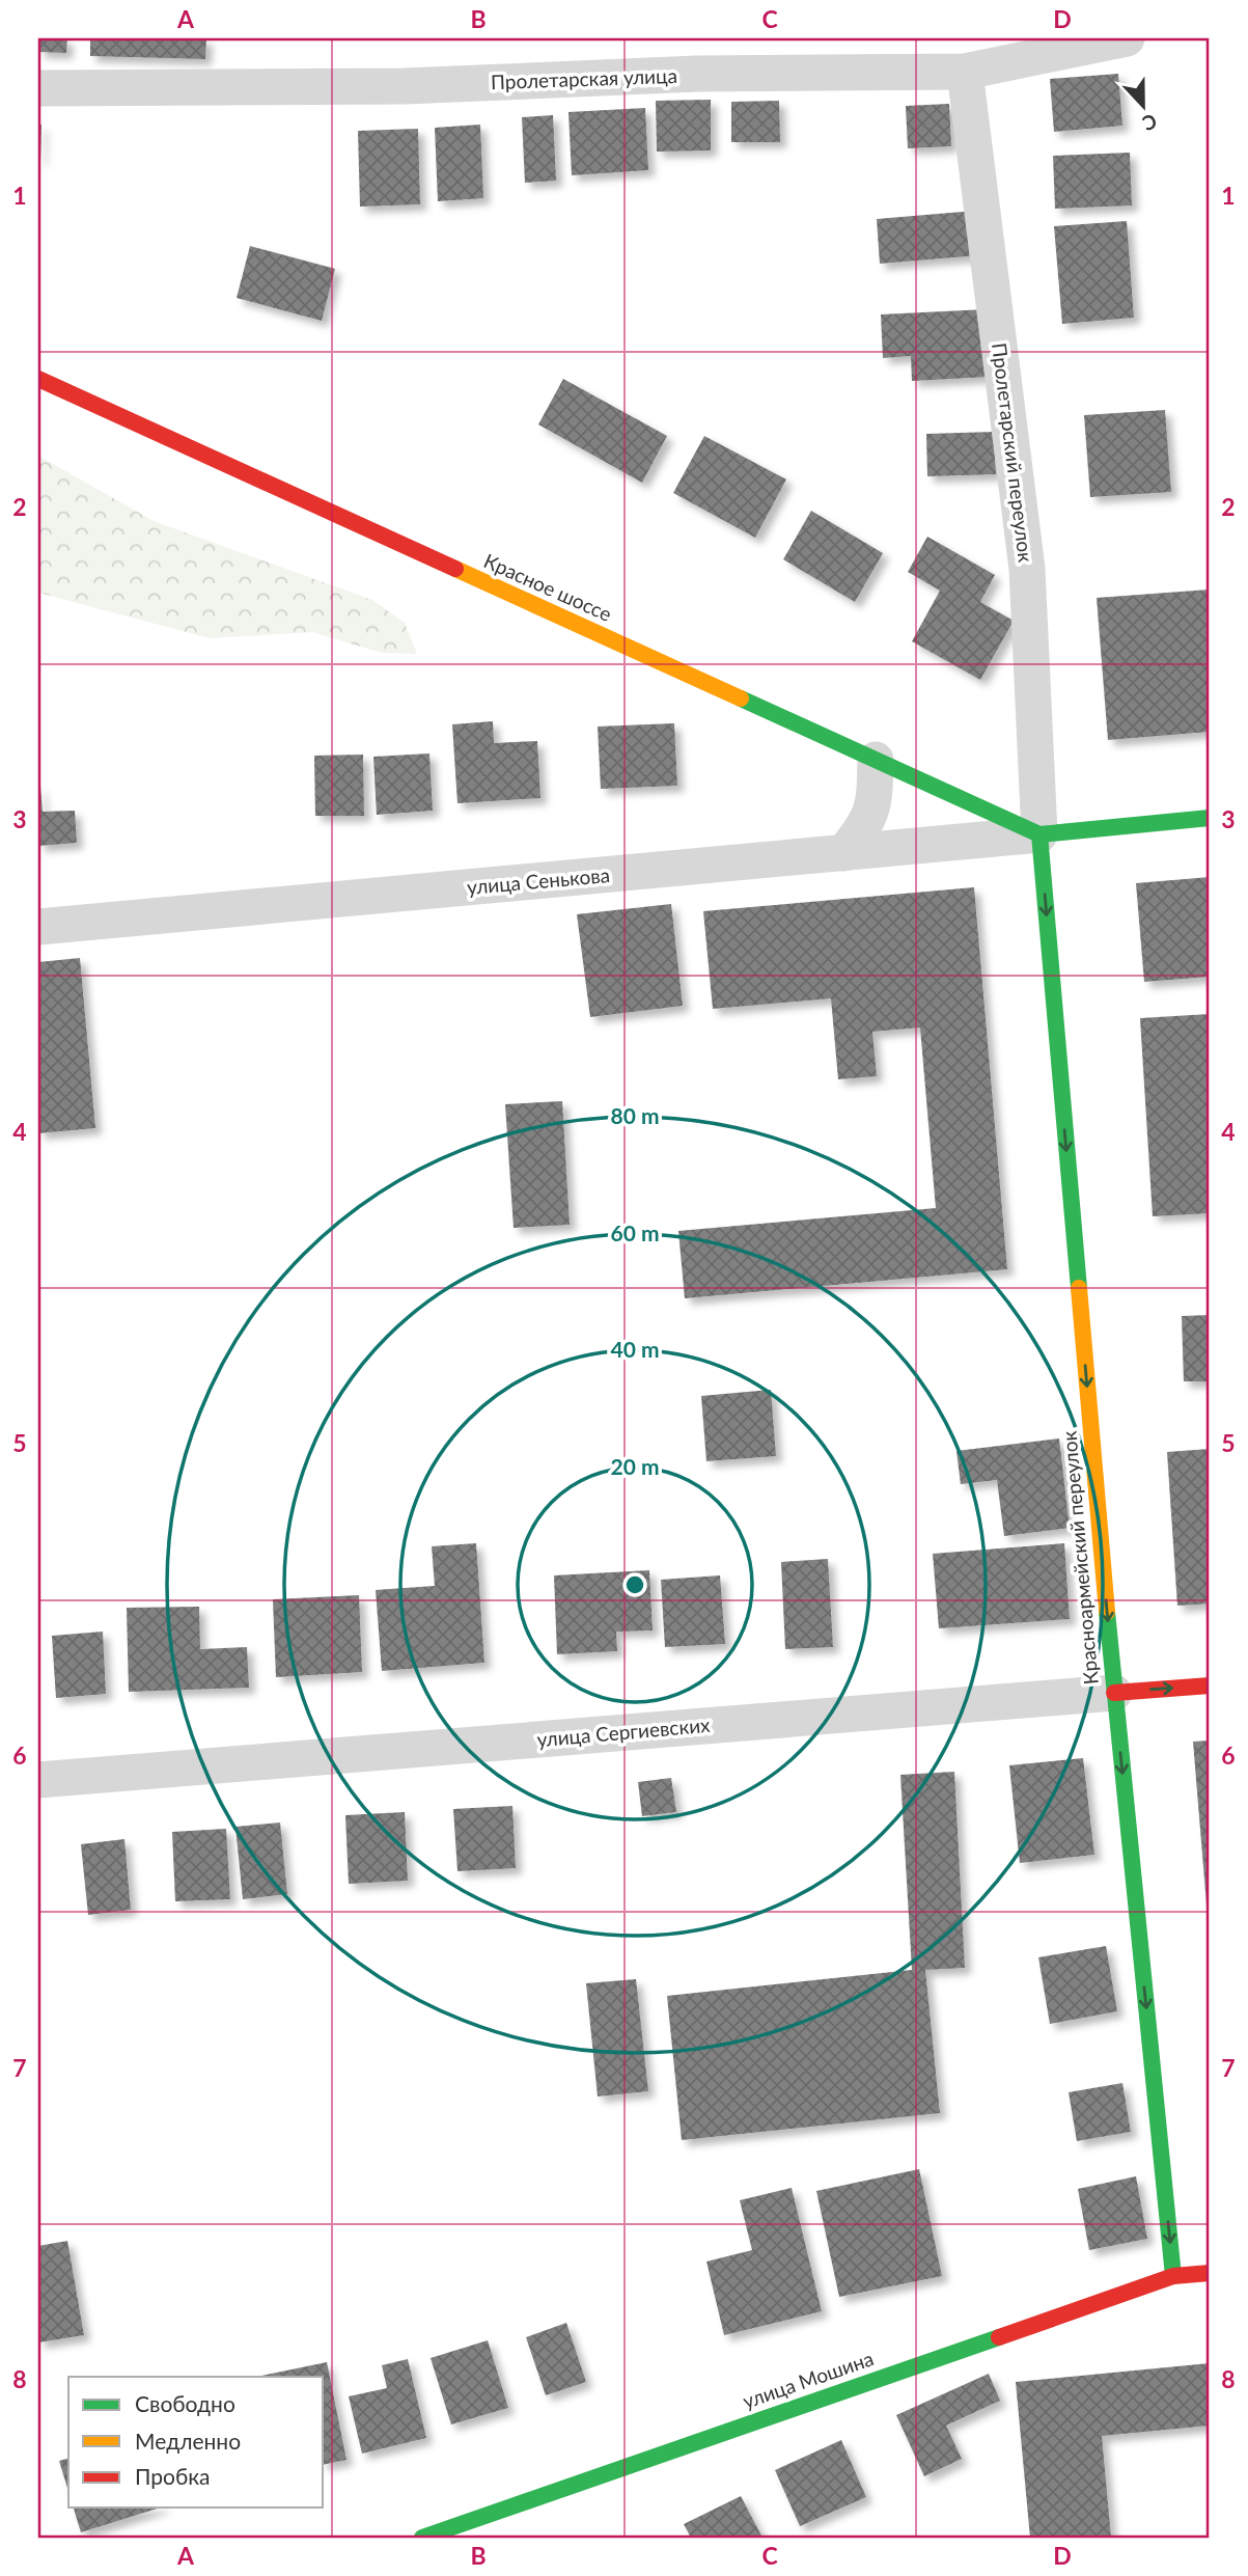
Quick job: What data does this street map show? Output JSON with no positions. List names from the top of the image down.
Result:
{
  "streets": {
    "street": [
      "Пролетарская улица",
      "Пролетарский переулок",
      "Красное шоссе",
      "улица Сенькова",
      "Красноармейский переулок",
      "улица Сергиевских",
      "улица Мошина"
    ]
  },
  "crossings": [
    ["Пролетарская улица", "Пролетарский переулок"],
    ["Пролетарский переулок", "Красное шоссе"],
    ["Пролетарский переулок", "улица Сенькова"],
    ["Пролетарский переулок", "Красноармейский переулок"],
    ["Красное шоссе", "улица Сенькова"],
    ["Красное шоссе", "Красноармейский переулок"],
    ["улица Сенькова", "Красноармейский переулок"],
    ["Красноармейский переулок", "улица Сергиевских"],
    ["Красноармейский переулок", "улица Мошина"]
  ],
  "one_way": ["Красноармейский переулок"],
  "legend": ["Свободно", "Медленно", "Пробка"],
  "north": "bottom",
  "grid": {
    "columns": [
      "A",
      "B",
      "C",
      "D"
    ],
    "rows": [
      "1",
      "2",
      "3",
      "4",
      "5",
      "6",
      "7",
      "8"
    ]
  },
  "rings": [
    "80 m",
    "60 m",
    "40 m",
    "20 m"
  ]
}
